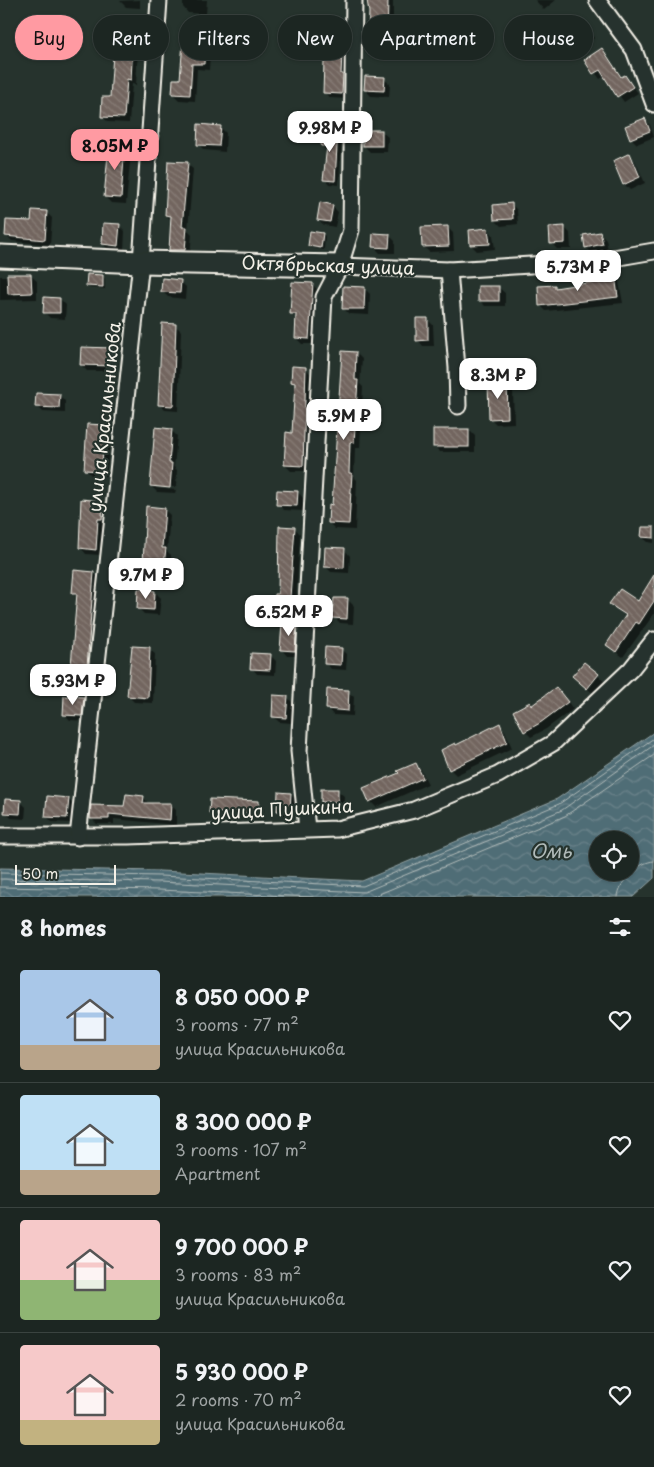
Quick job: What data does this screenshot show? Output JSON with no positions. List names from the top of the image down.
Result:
{
  "streets": {
    "street": ["Октябрьская улица", "улица Красильникова", "улица Пушкина"]
  },
  "crossings": [
    ["Октябрьская улица", "улица Красильникова"],
    ["улица Красильникова", "улица Пушкина"]
  ],
  "water": ["Омь"],
  "scale_bar": "50 m",
  "page": {
    "chip": [
      "Buy",
      "Rent",
      "Filters",
      "New",
      "Apartment",
      "House"
    ],
    "price": [
      "9.98M ₽",
      "8.05M ₽",
      "5.73M ₽",
      "8.3M ₽",
      "5.9M ₽",
      "9.7M ₽",
      "6.52M ₽",
      "5.93M ₽"
    ],
    "scale": "50 m",
    "heading": "8 homes",
    "list": [
      {
        "name": "8 050 000 ₽",
        "note": "3 rooms · 77 m² · улица Красильникова"
      },
      {
        "name": "8 300 000 ₽",
        "note": "3 rooms · 107 m² · Apartment"
      },
      {
        "name": "9 700 000 ₽",
        "note": "3 rooms · 83 m² · улица Красильникова"
      },
      {
        "name": "5 930 000 ₽",
        "note": "2 rooms · 70 m² · улица Красильникова"
      }
    ]
  }
}
